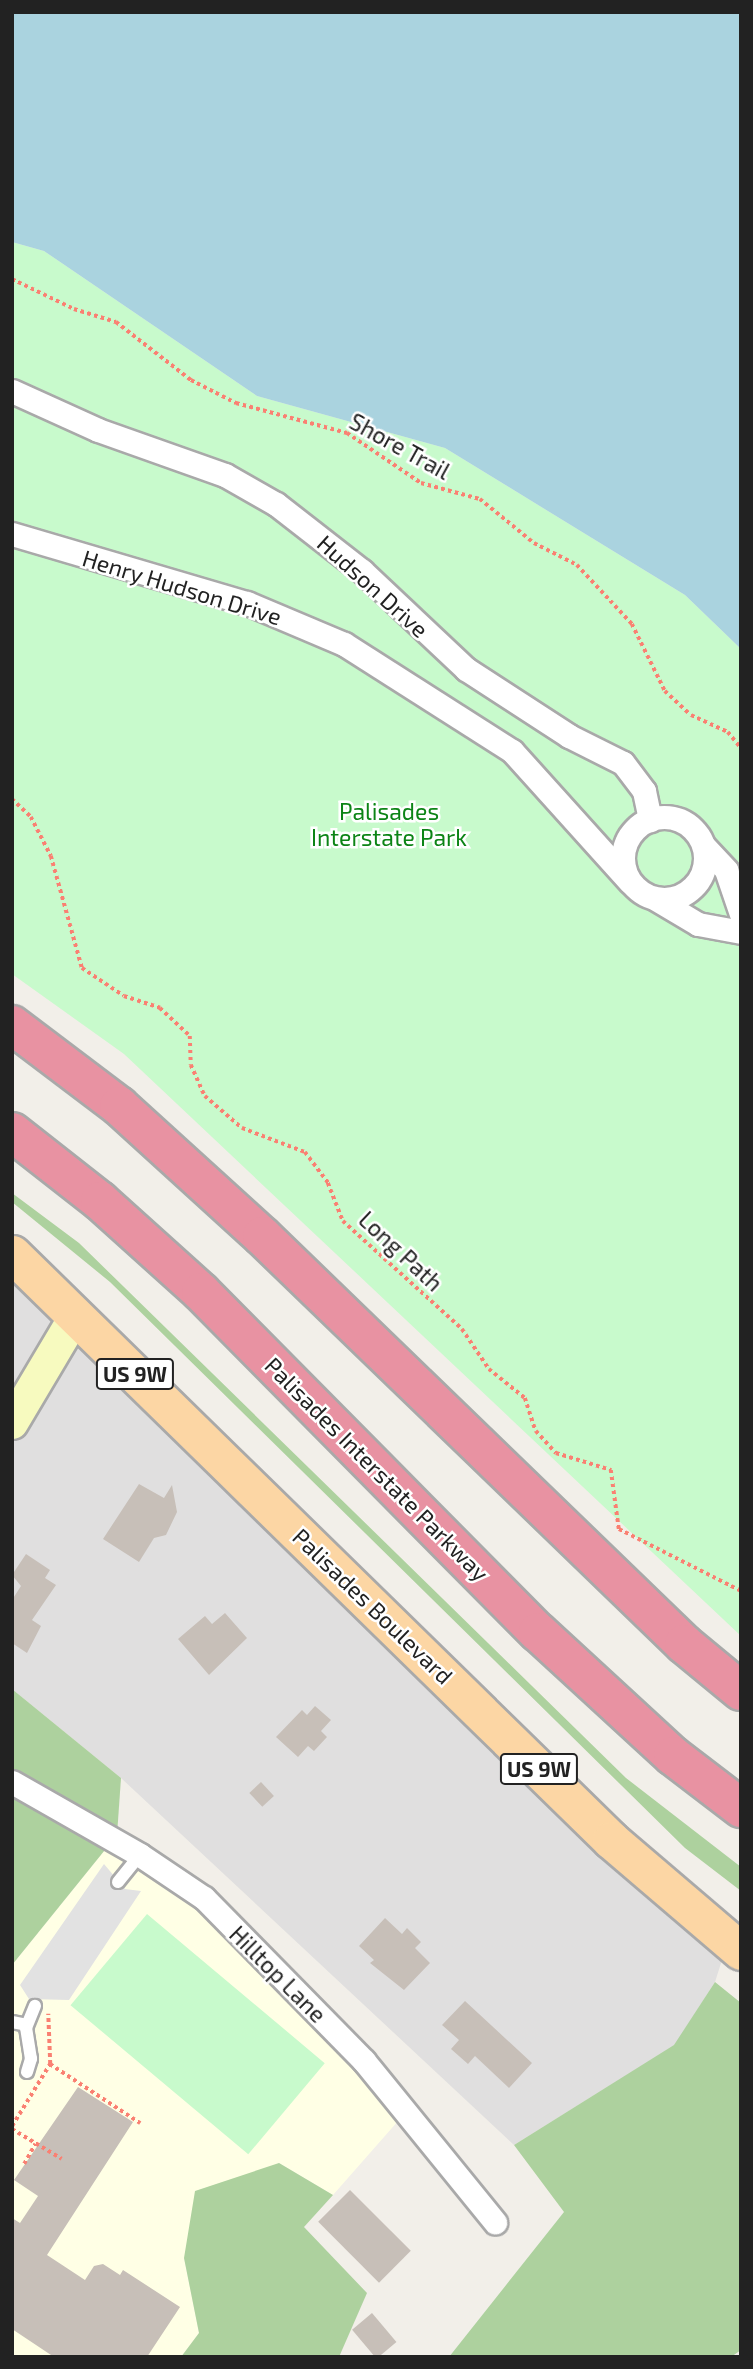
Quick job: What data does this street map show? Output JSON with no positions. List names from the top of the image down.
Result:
{
  "streets": {
    "highway": ["Palisades Interstate Parkway"],
    "main road": ["US 9W", "Palisades Boulevard"],
    "street": ["Hudson Drive", "Henry Hudson Drive", "Hilltop Lane"],
    "path": ["Shore Trail", "Long Path"]
  },
  "crossings": [
    ["Hudson Drive", "Henry Hudson Drive"]
  ],
  "parks": ["Palisades Interstate Park"]
}
